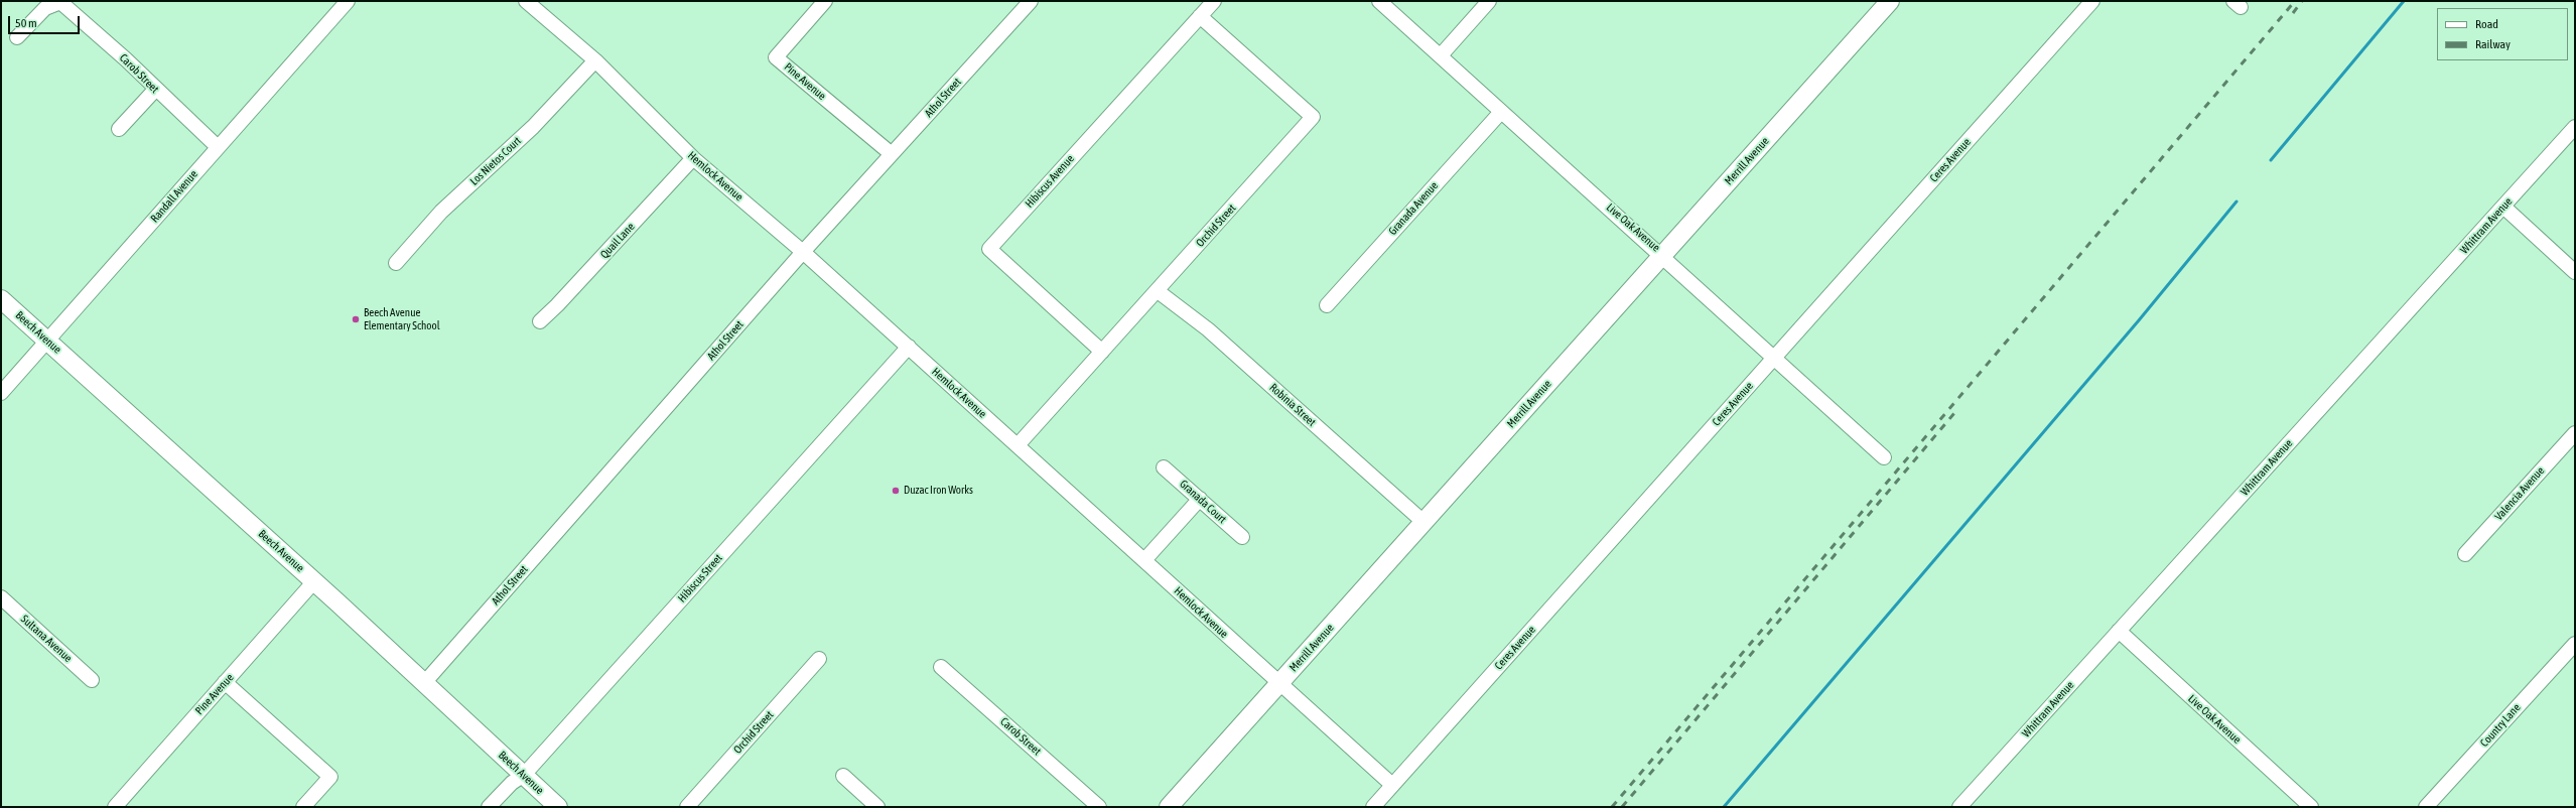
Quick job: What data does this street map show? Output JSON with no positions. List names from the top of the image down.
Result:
{
  "streets": {
    "main road": ["Merrill Avenue", "Beech Avenue"],
    "street": [
      "Carob Street",
      "Pine Avenue",
      "Athol Street",
      "Ceres Avenue",
      "Los Nietos Court",
      "Hemlock Avenue",
      "Hibiscus Avenue",
      "Randall Avenue",
      "Granada Avenue",
      "Orchid Street",
      "Whittram Avenue",
      "Live Oak Avenue",
      "Quail Lane",
      "Robinia Street",
      "Valencia Avenue",
      "Granada Court",
      "Hibiscus Street",
      "Sultana Avenue",
      "Country Lane"
    ]
  },
  "crossings": [
    ["Carob Street", "Randall Avenue"],
    ["Pine Avenue", "Athol Street"],
    ["Pine Avenue", "Beech Avenue"],
    ["Athol Street", "Hemlock Avenue"],
    ["Athol Street", "Beech Avenue"],
    ["Ceres Avenue", "Hemlock Avenue"],
    ["Ceres Avenue", "Live Oak Avenue"],
    ["Los Nietos Court", "Hemlock Avenue"],
    ["Merrill Avenue", "Hemlock Avenue"],
    ["Merrill Avenue", "Live Oak Avenue"],
    ["Merrill Avenue", "Robinia Street"],
    ["Hemlock Avenue", "Orchid Street"],
    ["Hemlock Avenue", "Quail Lane"],
    ["Hemlock Avenue", "Hibiscus Street"],
    ["Hibiscus Avenue", "Orchid Street"],
    ["Randall Avenue", "Beech Avenue"],
    ["Granada Avenue", "Live Oak Avenue"],
    ["Orchid Street", "Robinia Street"],
    ["Whittram Avenue", "Live Oak Avenue"],
    ["Beech Avenue", "Hibiscus Street"]
  ],
  "places": ["Beech Avenue Elementary School", "Duzac Iron Works"],
  "legend": ["Road", "Railway"],
  "scale_bar": "50 m"
}
